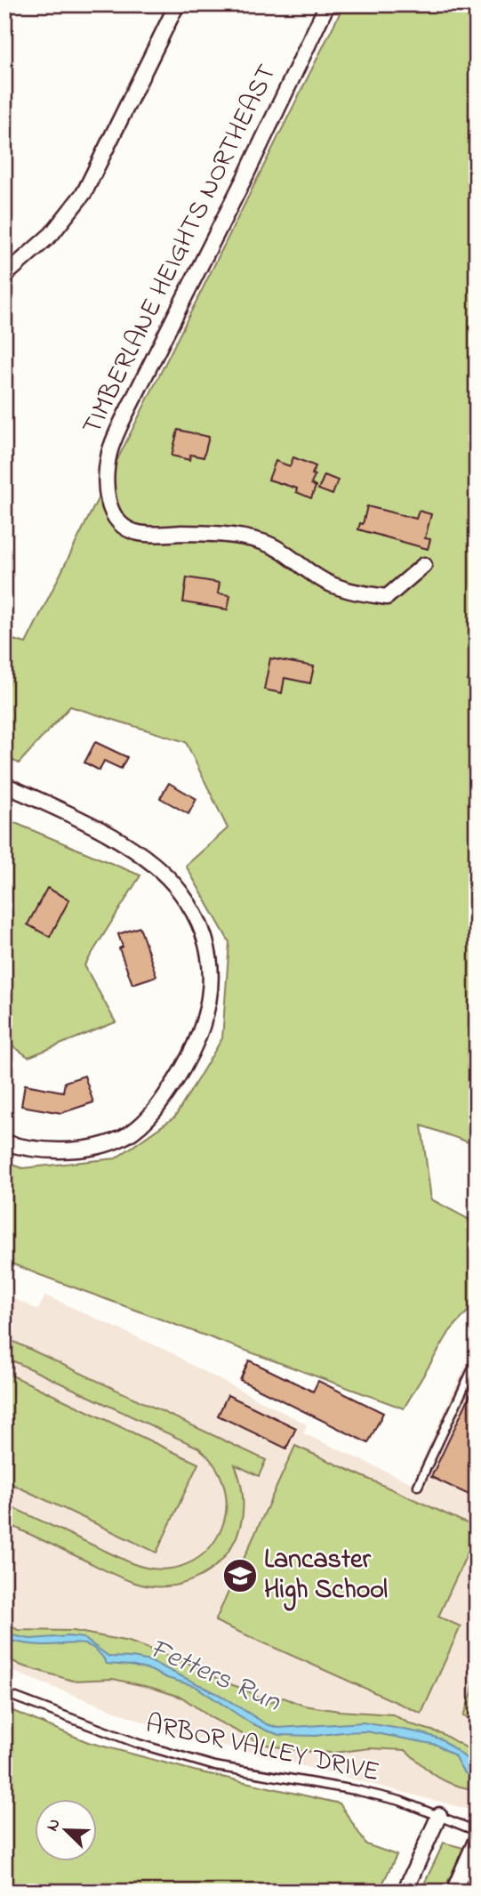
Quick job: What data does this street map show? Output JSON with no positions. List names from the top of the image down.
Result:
{
  "streets": {
    "street": ["TIMBERLANE HEIGHTS NORTHEAST"],
    "lane": ["ARBOR VALLEY DRIVE"]
  },
  "water": ["Fetters Run"],
  "places": {
    "school or university": ["Lancaster High School"]
  },
  "north": "top left"
}
